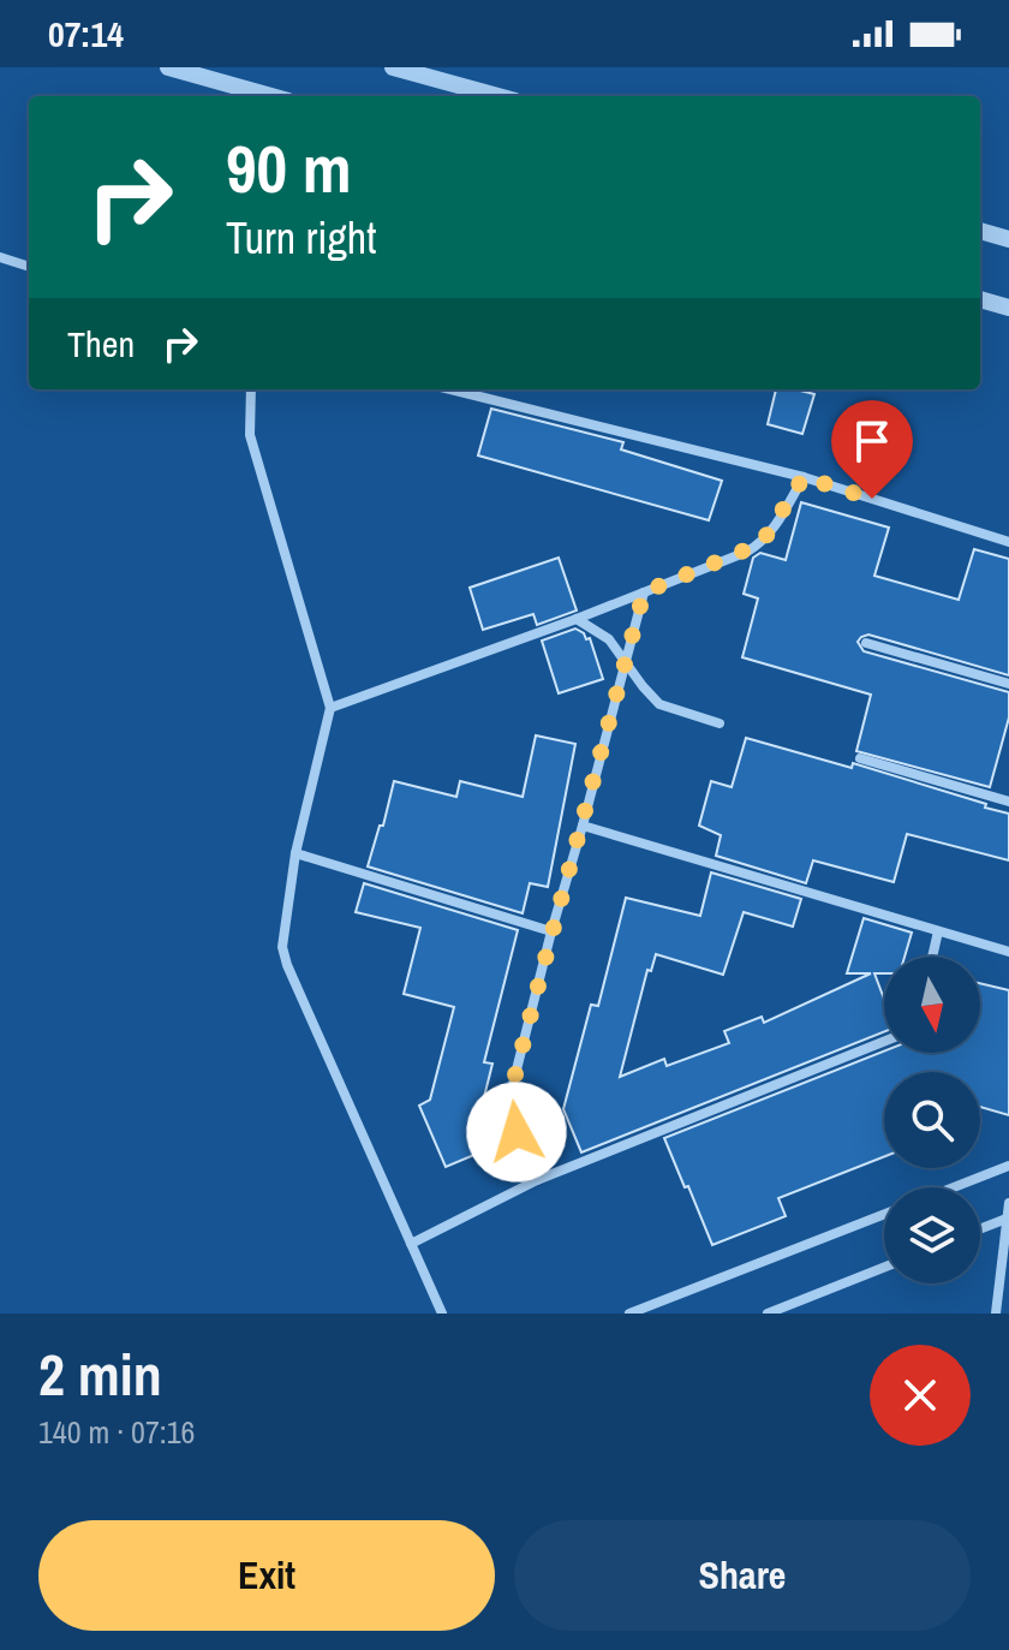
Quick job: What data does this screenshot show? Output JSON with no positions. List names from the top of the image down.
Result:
{
  "north": "bottom",
  "page": {
    "status": "07:14",
    "turn": ["90 m", "Turn right"],
    "then": "Then",
    "heading": ["2 min", "140 m · 07:16"],
    "buttons": ["Exit", "Share"]
  }
}
